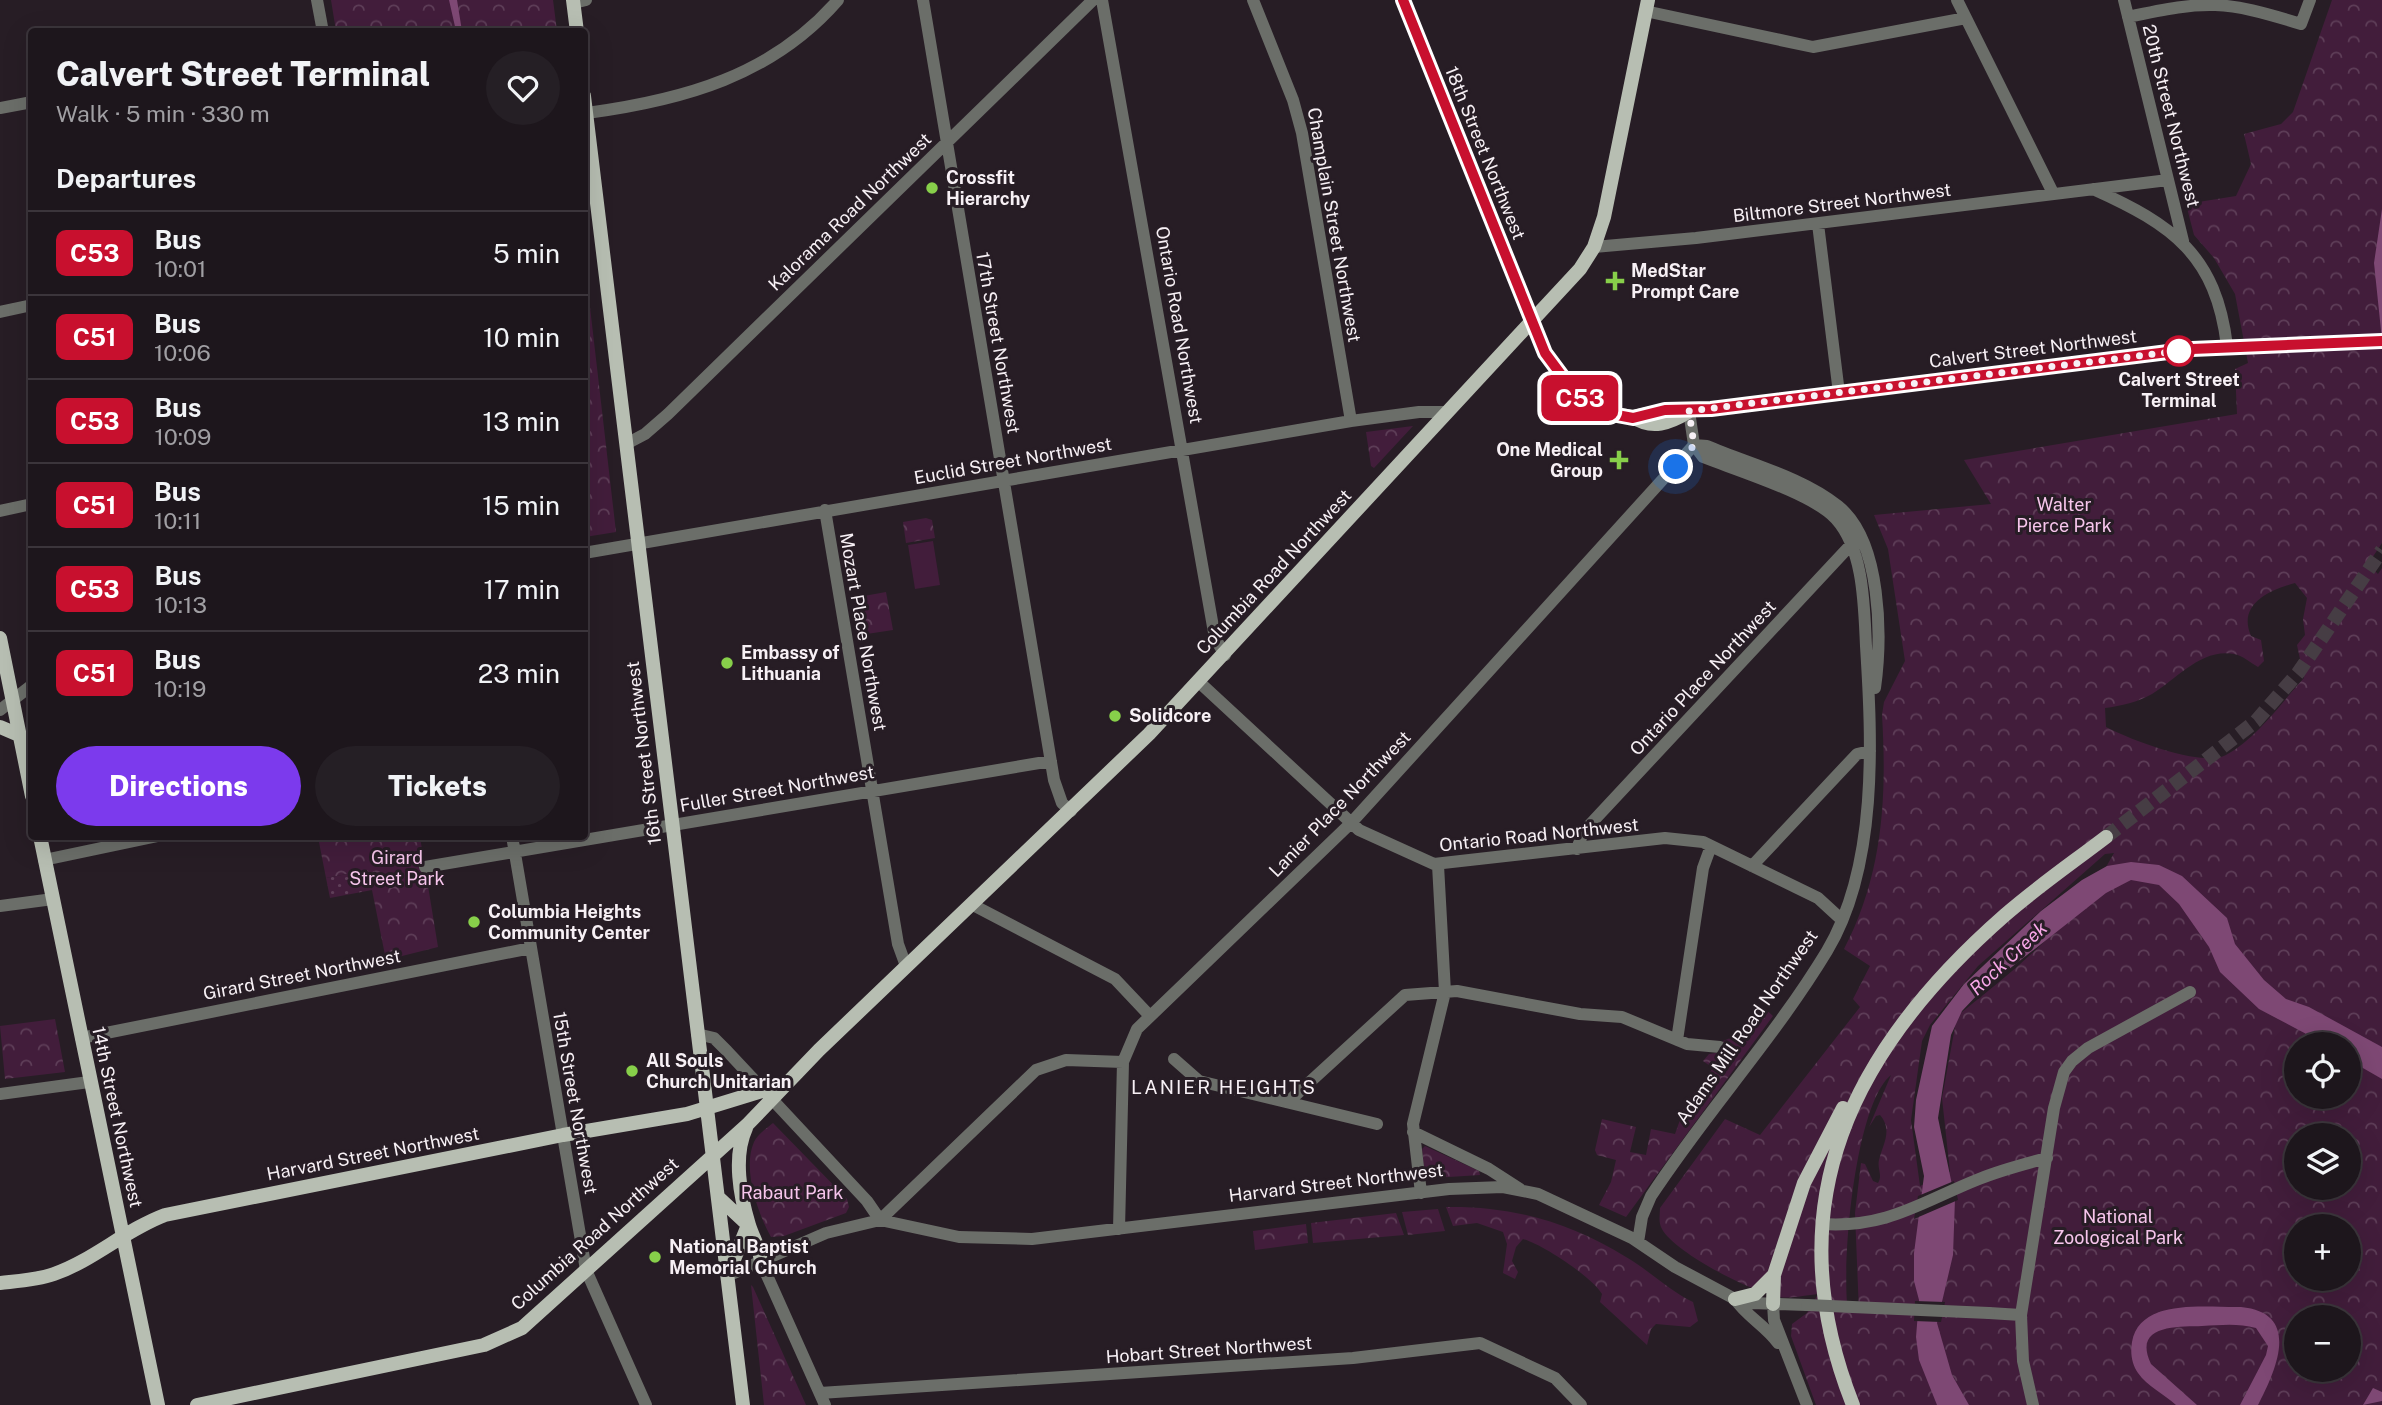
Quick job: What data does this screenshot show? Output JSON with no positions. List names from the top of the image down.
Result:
{
  "streets": {
    "main road": [
      "18th Street Northwest",
      "Calvert Street Northwest",
      "Columbia Road Northwest",
      "16th Street Northwest",
      "14th Street Northwest",
      "Harvard Street Northwest"
    ],
    "street": [
      "20th Street Northwest",
      "Biltmore Street Northwest",
      "Kalorama Road Northwest",
      "Champlain Street Northwest",
      "Ontario Road Northwest",
      "17th Street Northwest",
      "Euclid Street Northwest",
      "Mozart Place Northwest",
      "Ontario Place Northwest",
      "Fuller Street Northwest",
      "Lanier Place Northwest",
      "Girard Street Northwest",
      "Adams Mill Road Northwest",
      "15th Street Northwest",
      "Hobart Street Northwest"
    ]
  },
  "crossings": [
    ["20th Street Northwest", "Biltmore Street Northwest"],
    ["18th Street Northwest", "Columbia Road Northwest"],
    ["Biltmore Street Northwest", "Columbia Road Northwest"],
    ["Kalorama Road Northwest", "17th Street Northwest"],
    ["Kalorama Road Northwest", "16th Street Northwest"],
    ["Champlain Street Northwest", "Euclid Street Northwest"],
    ["Ontario Road Northwest", "Euclid Street Northwest"],
    ["Ontario Road Northwest", "Columbia Road Northwest"],
    ["Ontario Road Northwest", "Ontario Place Northwest"],
    ["Ontario Road Northwest", "Lanier Place Northwest"],
    ["Ontario Road Northwest", "Adams Mill Road Northwest"],
    ["17th Street Northwest", "Euclid Street Northwest"],
    ["17th Street Northwest", "Columbia Road Northwest"],
    ["17th Street Northwest", "Fuller Street Northwest"],
    ["Euclid Street Northwest", "Columbia Road Northwest"],
    ["Euclid Street Northwest", "Mozart Place Northwest"],
    ["Euclid Street Northwest", "16th Street Northwest"],
    ["Columbia Road Northwest", "Mozart Place Northwest"],
    ["Columbia Road Northwest", "16th Street Northwest"],
    ["Columbia Road Northwest", "15th Street Northwest"],
    ["Columbia Road Northwest", "Harvard Street Northwest"],
    ["Mozart Place Northwest", "Fuller Street Northwest"],
    ["Ontario Place Northwest", "Adams Mill Road Northwest"],
    ["16th Street Northwest", "Fuller Street Northwest"],
    ["16th Street Northwest", "Harvard Street Northwest"],
    ["Fuller Street Northwest", "15th Street Northwest"],
    ["Lanier Place Northwest", "Adams Mill Road Northwest"],
    ["Lanier Place Northwest", "Harvard Street Northwest"],
    ["Girard Street Northwest", "15th Street Northwest"],
    ["Girard Street Northwest", "14th Street Northwest"],
    ["Adams Mill Road Northwest", "Harvard Street Northwest"],
    ["15th Street Northwest", "Harvard Street Northwest"],
    ["14th Street Northwest", "Harvard Street Northwest"]
  ],
  "districts": ["LANIER HEIGHTS"],
  "water": ["Rock Creek"],
  "parks": [
    "Walter Pierce Park",
    "Girard Street Park",
    "Rabaut Park",
    "National Zoological Park"
  ],
  "places": {
    "other": [
      "Crossfit Hierarchy",
      "Calvert Street Terminal",
      "Embassy of Lithuania",
      "Solidcore",
      "Columbia Heights Community Center",
      "All Souls Church Unitarian",
      "National Baptist Memorial Church"
    ],
    "health": ["MedStar Prompt Care", "One Medical Group"]
  },
  "lines": ["bus line C53"],
  "page": {
    "on_map": "C53",
    "heading": [
      ["Calvert Street Terminal", "Walk · 5 min · 330 m"],
      "Departures"
    ],
    "list": [
      {
        "mark": "C53",
        "name": "Bus",
        "note": "10:01",
        "value": "5 min"
      },
      {
        "mark": "C51",
        "name": "Bus",
        "note": "10:06",
        "value": "10 min"
      },
      {
        "mark": "C53",
        "name": "Bus",
        "note": "10:09",
        "value": "13 min"
      },
      {
        "mark": "C51",
        "name": "Bus",
        "note": "10:11",
        "value": "15 min"
      },
      {
        "mark": "C53",
        "name": "Bus",
        "note": "10:13",
        "value": "17 min"
      },
      {
        "mark": "C51",
        "name": "Bus",
        "note": "10:19",
        "value": "23 min"
      }
    ],
    "buttons": ["Directions", "Tickets"],
    "map_buttons": ["+", "−"]
  }
}
